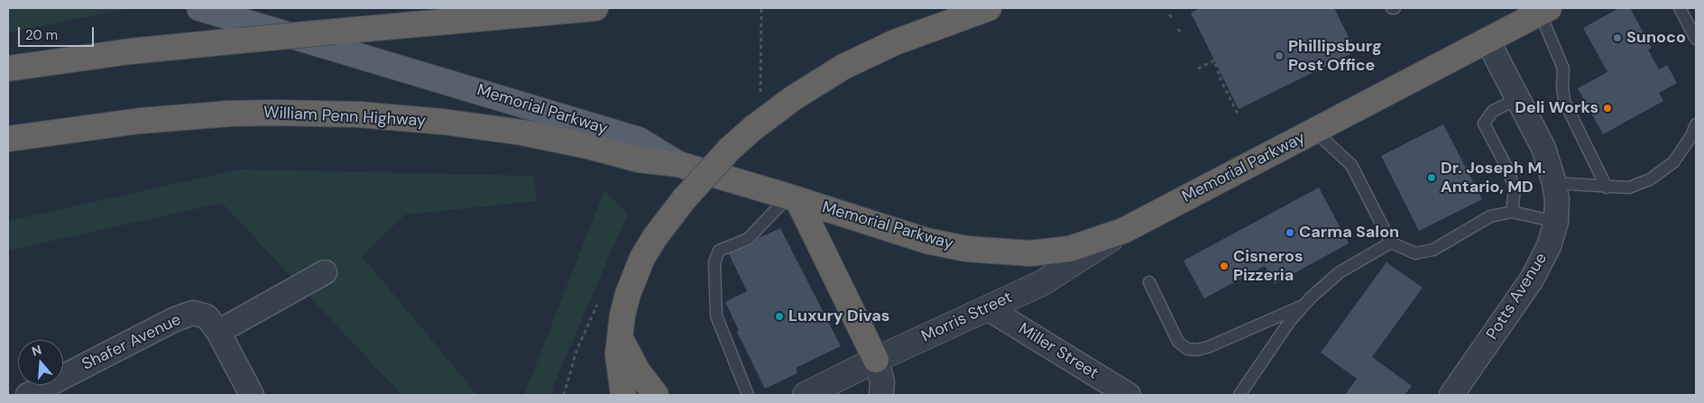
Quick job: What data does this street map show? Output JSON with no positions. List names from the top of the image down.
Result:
{
  "streets": {
    "highway": ["Memorial Parkway", "William Penn Highway"],
    "street": [
      "Potts Avenue",
      "Morris Street",
      "Shafer Avenue",
      "Miller Street"
    ]
  },
  "crossings": [
    ["Memorial Parkway", "William Penn Highway"],
    ["Memorial Parkway", "Potts Avenue"],
    ["Memorial Parkway", "Morris Street"],
    ["Morris Street", "Miller Street"]
  ],
  "places": [
    "Sunoco",
    "Phillipsburg Post Office",
    "Deli Works",
    "Dr. Joseph M. Antario, MD",
    "Carma Salon",
    "Cisneros Pizzeria",
    "Luxury Divas"
  ],
  "scale_bar": "20 m",
  "north": "top"
}
